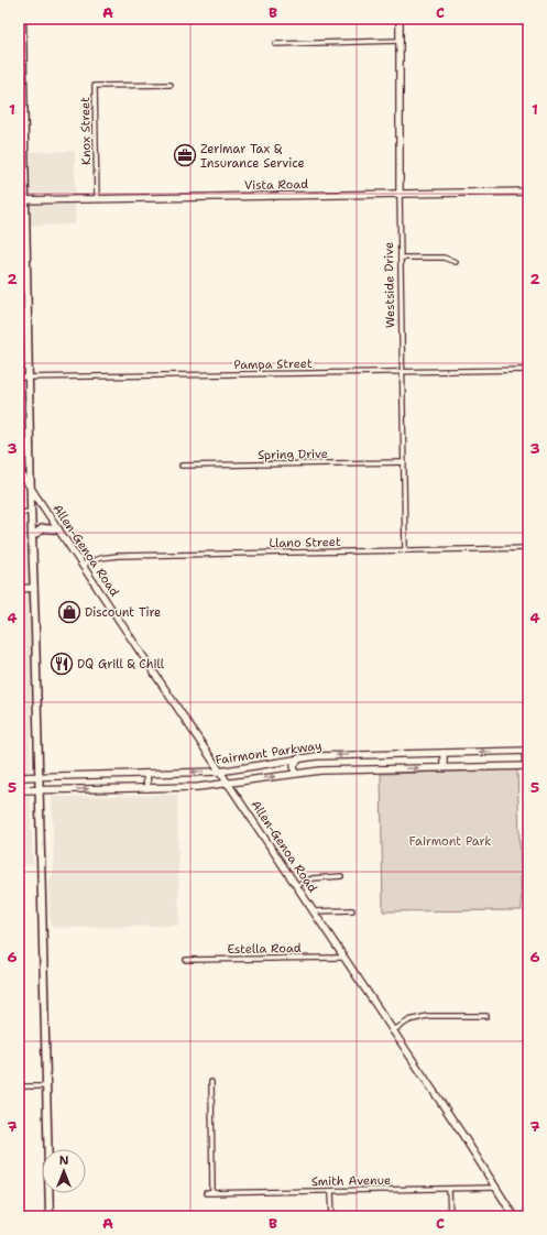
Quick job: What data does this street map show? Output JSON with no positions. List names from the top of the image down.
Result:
{
  "streets": {
    "main road": [
      "Vista Road",
      "Westside Drive",
      "Allen-Genoa Road",
      "Fairmont Parkway"
    ],
    "street": [
      "Knox Street",
      "Pampa Street",
      "Spring Drive",
      "Llano Street",
      "Estella Road",
      "Smith Avenue"
    ]
  },
  "crossings": [
    ["Knox Street", "Vista Road"],
    ["Vista Road", "Westside Drive"],
    ["Westside Drive", "Pampa Street"],
    ["Westside Drive", "Spring Drive"],
    ["Westside Drive", "Llano Street"],
    ["Llano Street", "Allen-Genoa Road"],
    ["Allen-Genoa Road", "Fairmont Parkway"],
    ["Allen-Genoa Road", "Estella Road"],
    ["Allen-Genoa Road", "Smith Avenue"]
  ],
  "parks": ["Fairmont Park"],
  "places": {
    "office": ["Zerimar Tax & Insurance Service"],
    "shop": ["Discount Tire"],
    "restaurant": ["DQ Grill & Chill"]
  },
  "north": "top",
  "grid": {
    "columns": ["A", "B", "C"],
    "rows": [
      "1",
      "2",
      "3",
      "4",
      "5",
      "6",
      "7"
    ]
  }
}
